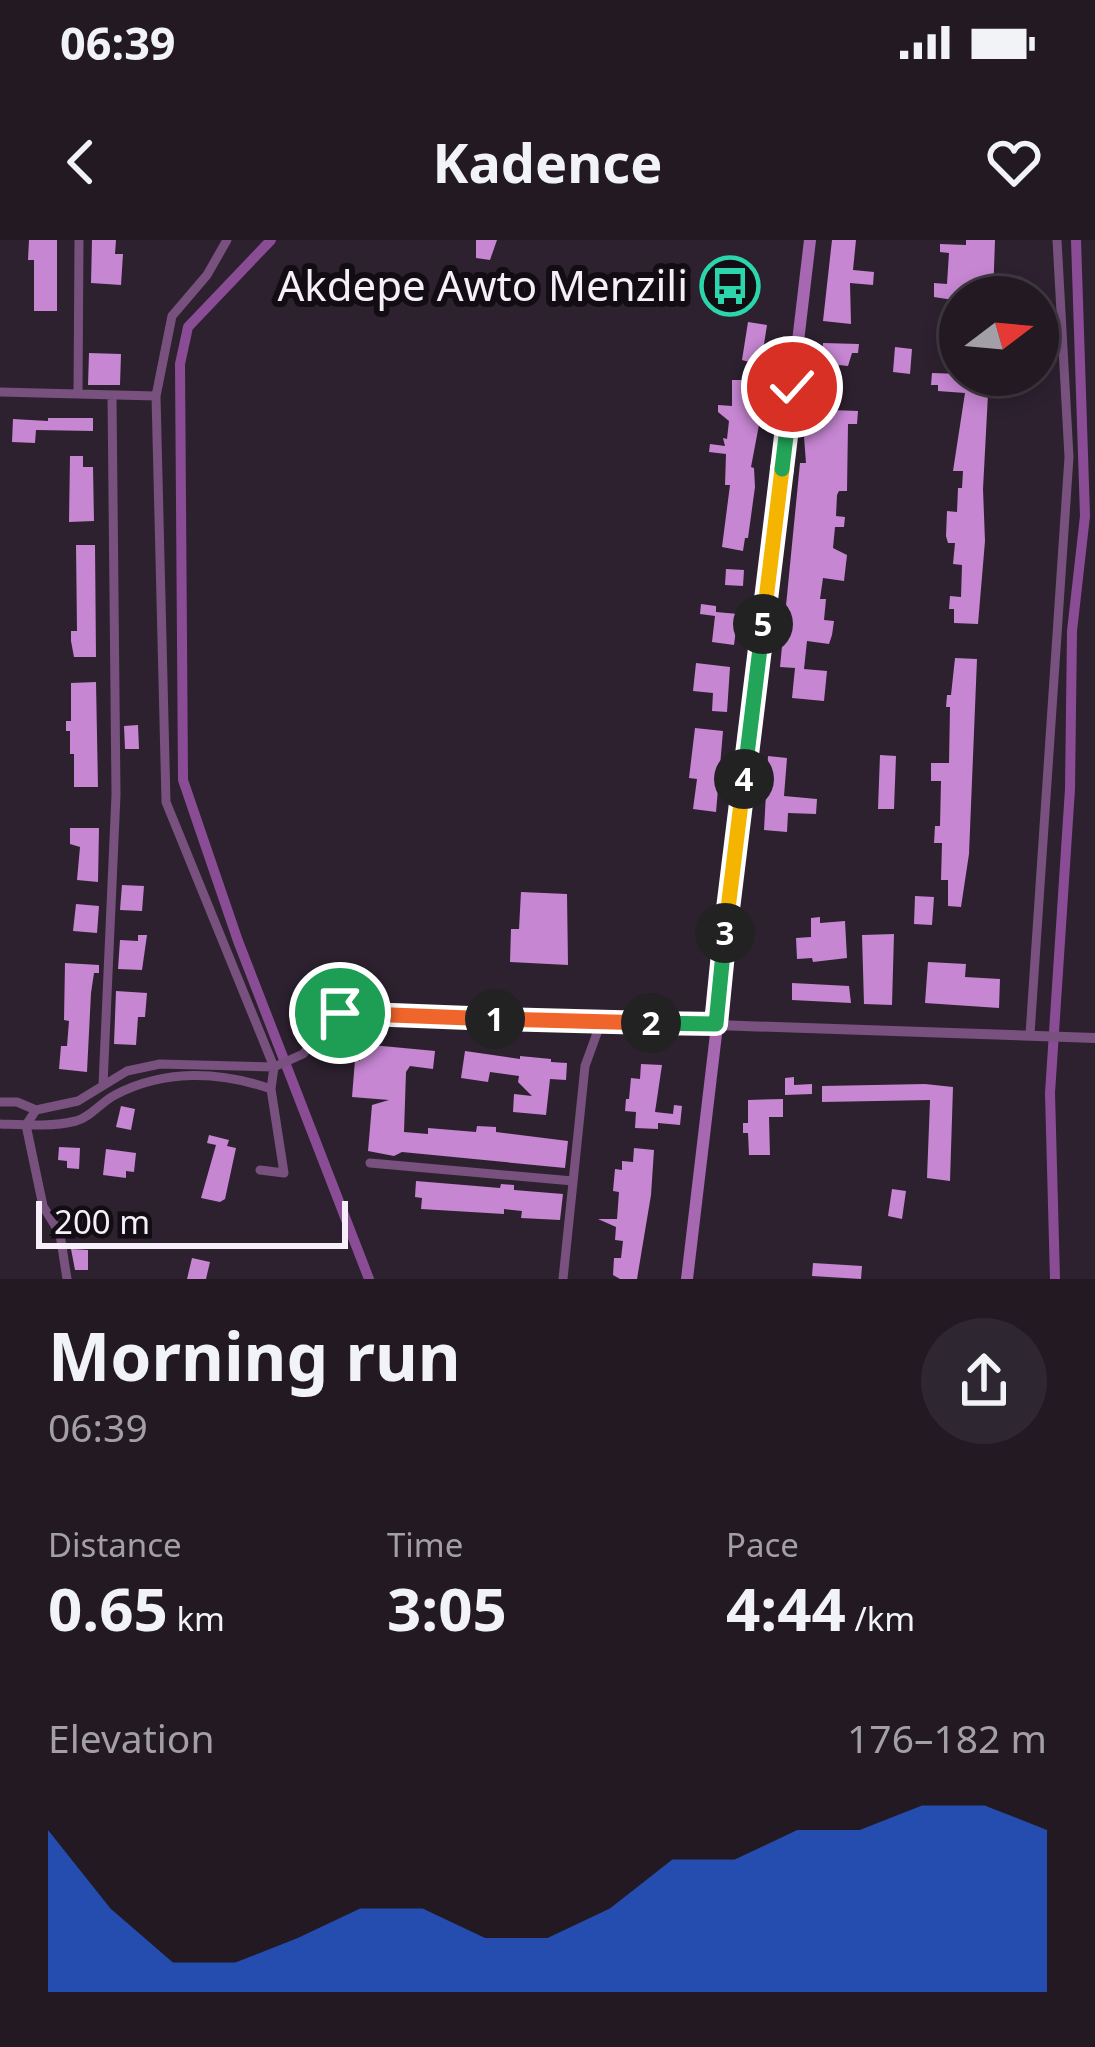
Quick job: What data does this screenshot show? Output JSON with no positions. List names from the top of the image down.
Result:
{
  "places": {
    "bus stop": ["Akdepe Awto Menzili"]
  },
  "scale_bar": "200 m",
  "north": "right",
  "page": {
    "status": "06:39",
    "header": "Kadence",
    "pins": [
      "5",
      "4",
      "3",
      "1",
      "2"
    ],
    "scale": "200 m",
    "heading": ["Morning run", "06:39"],
    "stats": [
      ["Distance", "0.65 km"],
      ["Time", "3:05"],
      ["Pace", "4:44 /km"]
    ],
    "chart": ["Elevation", "176–182 m"]
  }
}
